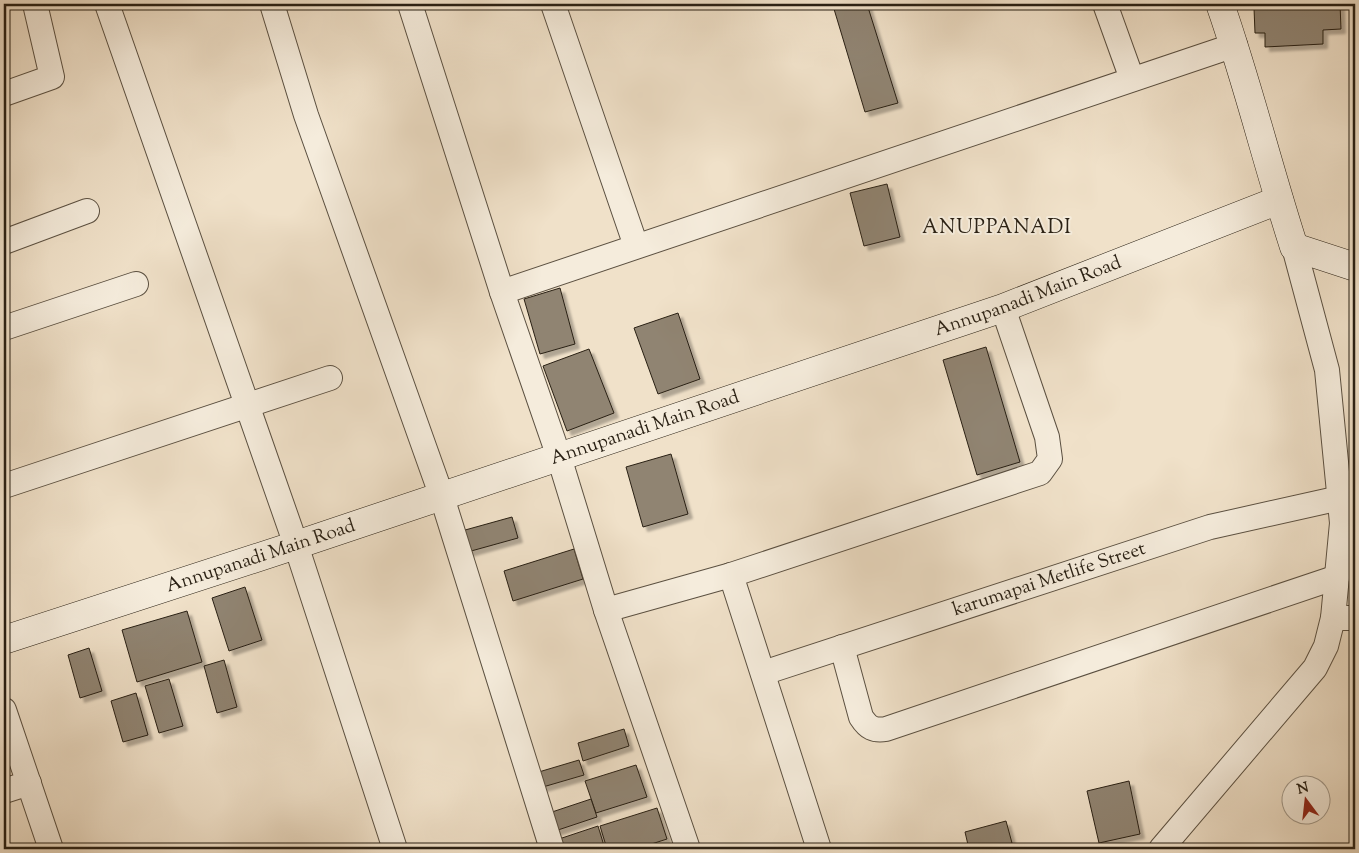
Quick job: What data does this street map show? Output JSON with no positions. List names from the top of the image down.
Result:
{
  "streets": {
    "street": ["Annupanadi Main Road", "karumapai Metlife Street"]
  },
  "districts": ["ANUPPANADI"],
  "north": "top"
}
